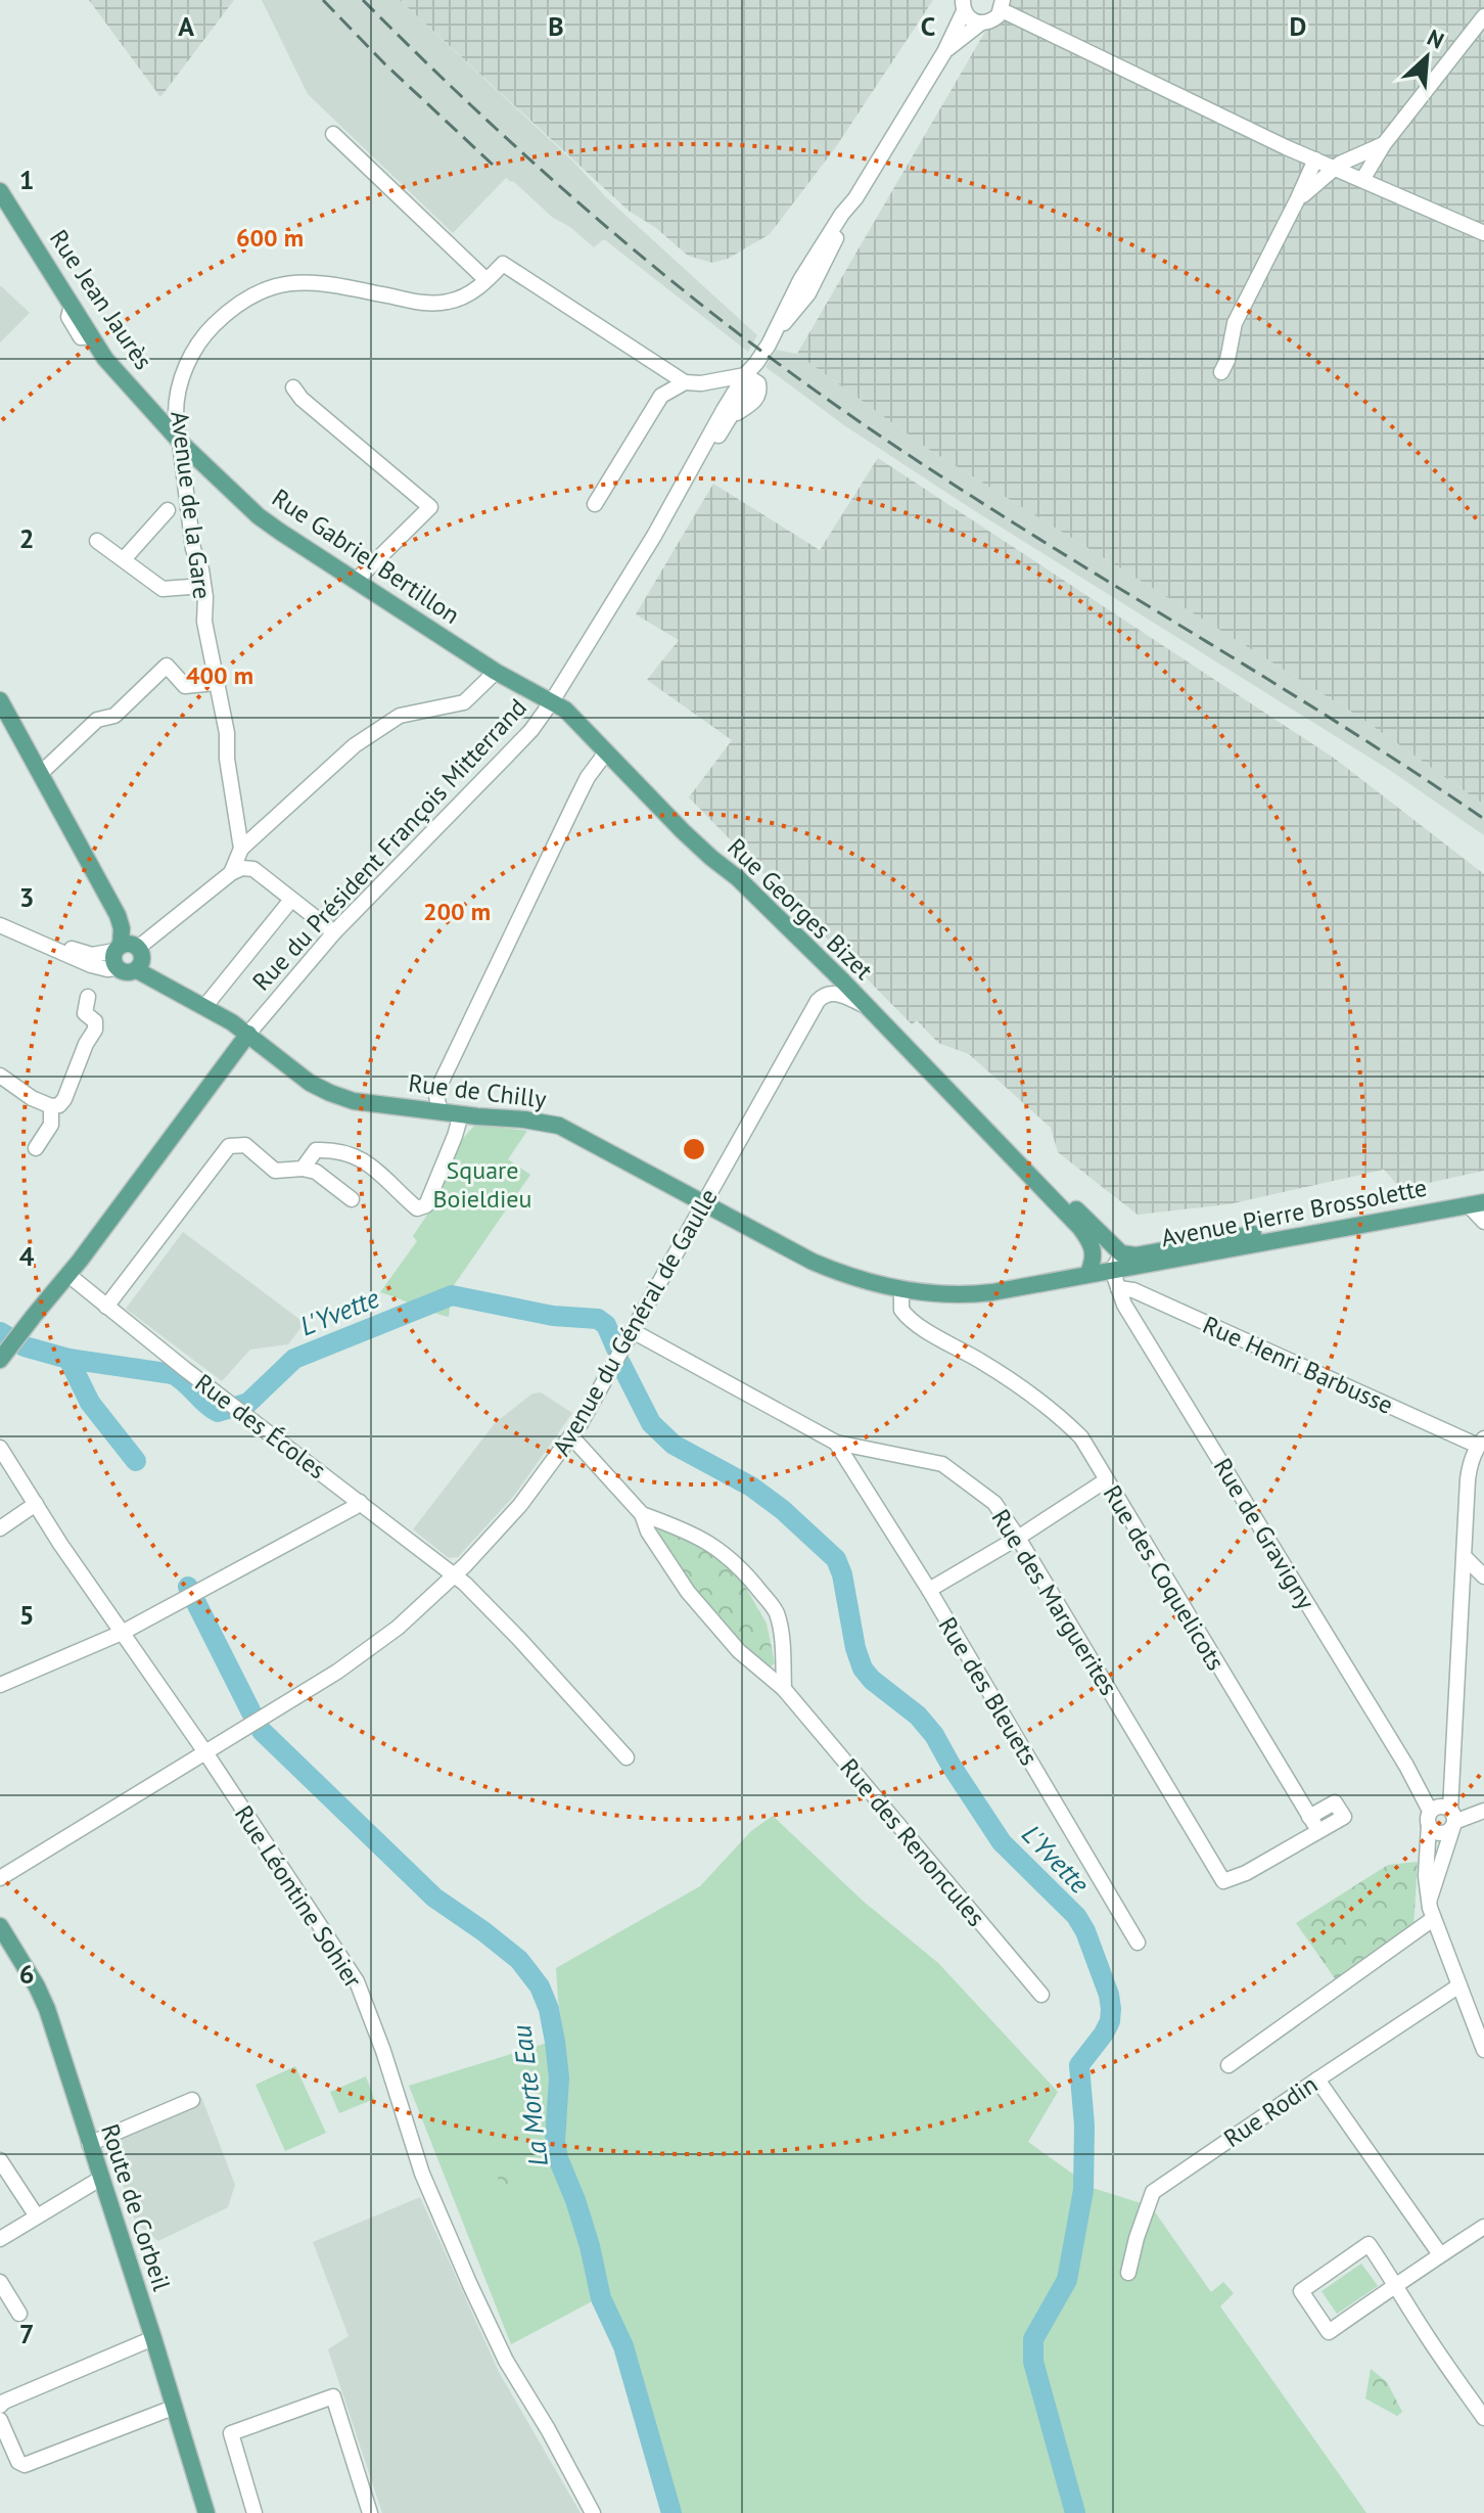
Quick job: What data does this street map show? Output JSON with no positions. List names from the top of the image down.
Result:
{
  "streets": {
    "main road": [
      "Rue Jean Jaurès",
      "Rue Gabriel Bertillon",
      "Rue du Président François Mitterrand",
      "Rue Georges Bizet",
      "Rue de Chilly",
      "Avenue Pierre Brossolette",
      "Route de Corbeil"
    ],
    "street": [
      "Avenue de la Gare",
      "Avenue du Général de Gaulle",
      "Rue Henri Barbusse",
      "Rue des Écoles",
      "Rue de Gravigny",
      "Rue des Coquelicots",
      "Rue des Marguerites",
      "Rue des Bleuets",
      "Rue des Renoncules",
      "Rue Léontine Sohier",
      "Rue Rodin"
    ]
  },
  "crossings": [
    ["Rue Jean Jaurès", "Avenue de la Gare"],
    ["Rue Jean Jaurès", "Rue Gabriel Bertillon"],
    ["Avenue de la Gare", "Rue Gabriel Bertillon"],
    ["Rue Gabriel Bertillon", "Rue du Président François Mitterrand"],
    ["Rue Gabriel Bertillon", "Rue Georges Bizet"],
    ["Rue du Président François Mitterrand", "Rue Georges Bizet"],
    ["Rue du Président François Mitterrand", "Rue de Chilly"],
    ["Rue du Président François Mitterrand", "Rue des Écoles"],
    ["Rue Georges Bizet", "Avenue Pierre Brossolette"],
    ["Rue Georges Bizet", "Avenue du Général de Gaulle"],
    ["Rue de Chilly", "Avenue Pierre Brossolette"],
    ["Rue de Chilly", "Avenue du Général de Gaulle"],
    ["Rue de Chilly", "Rue des Coquelicots"],
    ["Avenue Pierre Brossolette", "Rue de Gravigny"],
    ["Avenue Pierre Brossolette", "Rue des Coquelicots"],
    ["Avenue du Général de Gaulle", "Rue des Écoles"],
    ["Avenue du Général de Gaulle", "Rue des Marguerites"],
    ["Avenue du Général de Gaulle", "Rue des Renoncules"],
    ["Avenue du Général de Gaulle", "Rue Léontine Sohier"],
    ["Rue Henri Barbusse", "Rue de Gravigny"],
    ["Rue des Coquelicots", "Rue des Marguerites"],
    ["Rue des Marguerites", "Rue des Bleuets"]
  ],
  "water": ["L'Yvette", "La Morte Eau"],
  "parks": ["Square Boieldieu"],
  "north": "top right",
  "grid": {
    "columns": [
      "A",
      "B",
      "C",
      "D"
    ],
    "rows": [
      "1",
      "2",
      "3",
      "4",
      "5",
      "6",
      "7"
    ]
  },
  "rings": ["600 m", "400 m", "200 m"]
}
